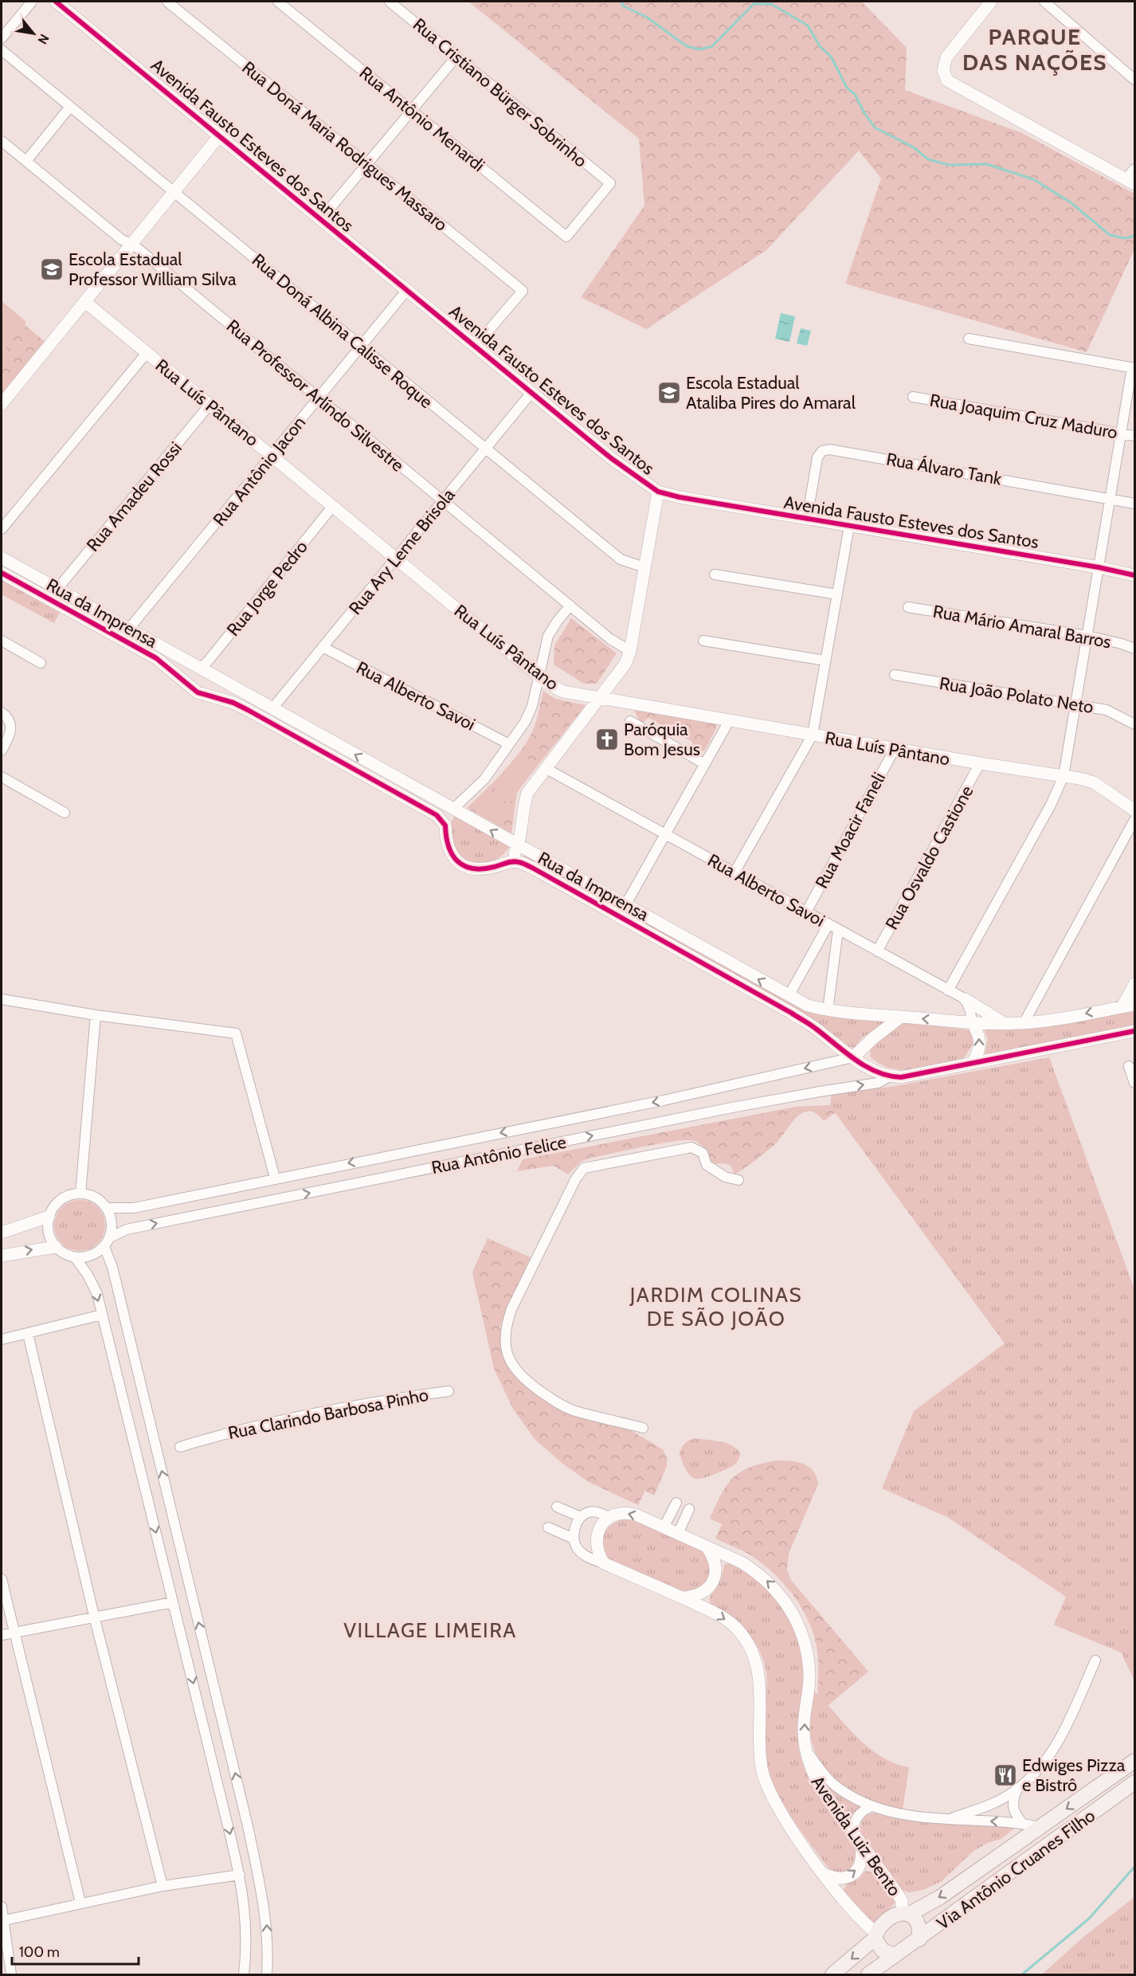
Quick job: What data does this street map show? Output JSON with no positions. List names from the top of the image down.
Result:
{
  "streets": {
    "main road": ["Via Antônio Cruanes Filho"],
    "street": [
      "Rua Cristiano Bürger Sobrinho",
      "Rua Antônio Menardi",
      "Avenida Fausto Esteves dos Santos",
      "Rua Doná Maria Rodrigues Massaro",
      "Rua Doná Albina Calisse Roque",
      "Rua Professor Arlíndo Silvestre",
      "Rua Luís Pântano",
      "Rua Joaquim Cruz Maduro",
      "Rua Álvaro Tank",
      "Rua Antônio Jacon",
      "Rua Amadeu Rossi",
      "Rua Ary Leme Brisola",
      "Rua Jorge Pedro",
      "Rua da Imprensa",
      "Rua Mário Amaral Barros",
      "Rua João Polato Neto",
      "Rua Alberto Savoi",
      "Rua Moacir Faneli",
      "Rua Osvaldo Castione",
      "Rua Antônio Felice",
      "Rua Clarindo Barbosa Pinho",
      "Avenida Luiz Bento"
    ]
  },
  "crossings": [
    ["Rua Cristiano Bürger Sobrinho", "Rua Antônio Menardi"],
    ["Avenida Fausto Esteves dos Santos", "Rua Doná Maria Rodrigues Massaro"],
    ["Avenida Fausto Esteves dos Santos", "Rua Álvaro Tank"],
    ["Avenida Fausto Esteves dos Santos", "Rua Antônio Jacon"],
    ["Avenida Fausto Esteves dos Santos", "Rua Ary Leme Brisola"],
    ["Rua Doná Albina Calisse Roque", "Rua Antônio Jacon"],
    ["Rua Doná Albina Calisse Roque", "Rua Ary Leme Brisola"],
    ["Rua Professor Arlíndo Silvestre", "Rua Antônio Jacon"],
    ["Rua Professor Arlíndo Silvestre", "Rua Ary Leme Brisola"],
    ["Rua Luís Pântano", "Rua Antônio Jacon"],
    ["Rua Luís Pântano", "Rua Amadeu Rossi"],
    ["Rua Luís Pântano", "Rua Ary Leme Brisola"],
    ["Rua Luís Pântano", "Rua Jorge Pedro"],
    ["Rua Luís Pântano", "Rua Moacir Faneli"],
    ["Rua Luís Pântano", "Rua Osvaldo Castione"],
    ["Rua Antônio Jacon", "Rua da Imprensa"],
    ["Rua Amadeu Rossi", "Rua da Imprensa"],
    ["Rua Ary Leme Brisola", "Rua da Imprensa"],
    ["Rua Ary Leme Brisola", "Rua Alberto Savoi"],
    ["Rua Jorge Pedro", "Rua da Imprensa"],
    ["Rua da Imprensa", "Rua Antônio Felice"],
    ["Rua Alberto Savoi", "Rua Moacir Faneli"],
    ["Rua Alberto Savoi", "Rua Osvaldo Castione"],
    ["Avenida Luiz Bento", "Via Antônio Cruanes Filho"]
  ],
  "districts": ["PARQUE DAS NAÇÕES", "JARDIM COLINAS DE SÃO JOÃO", "VILLAGE LIMEIRA"],
  "places": {
    "school or university": ["Escola Estadual Professor William Silva", "Escola Estadual Ataliba Pires do Amaral"],
    "church": ["Paróquia Bom Jesus"],
    "restaurant": ["Edwiges Pizza e Bistrô"]
  },
  "scale_bar": "100 m",
  "north": "bottom right"
}
